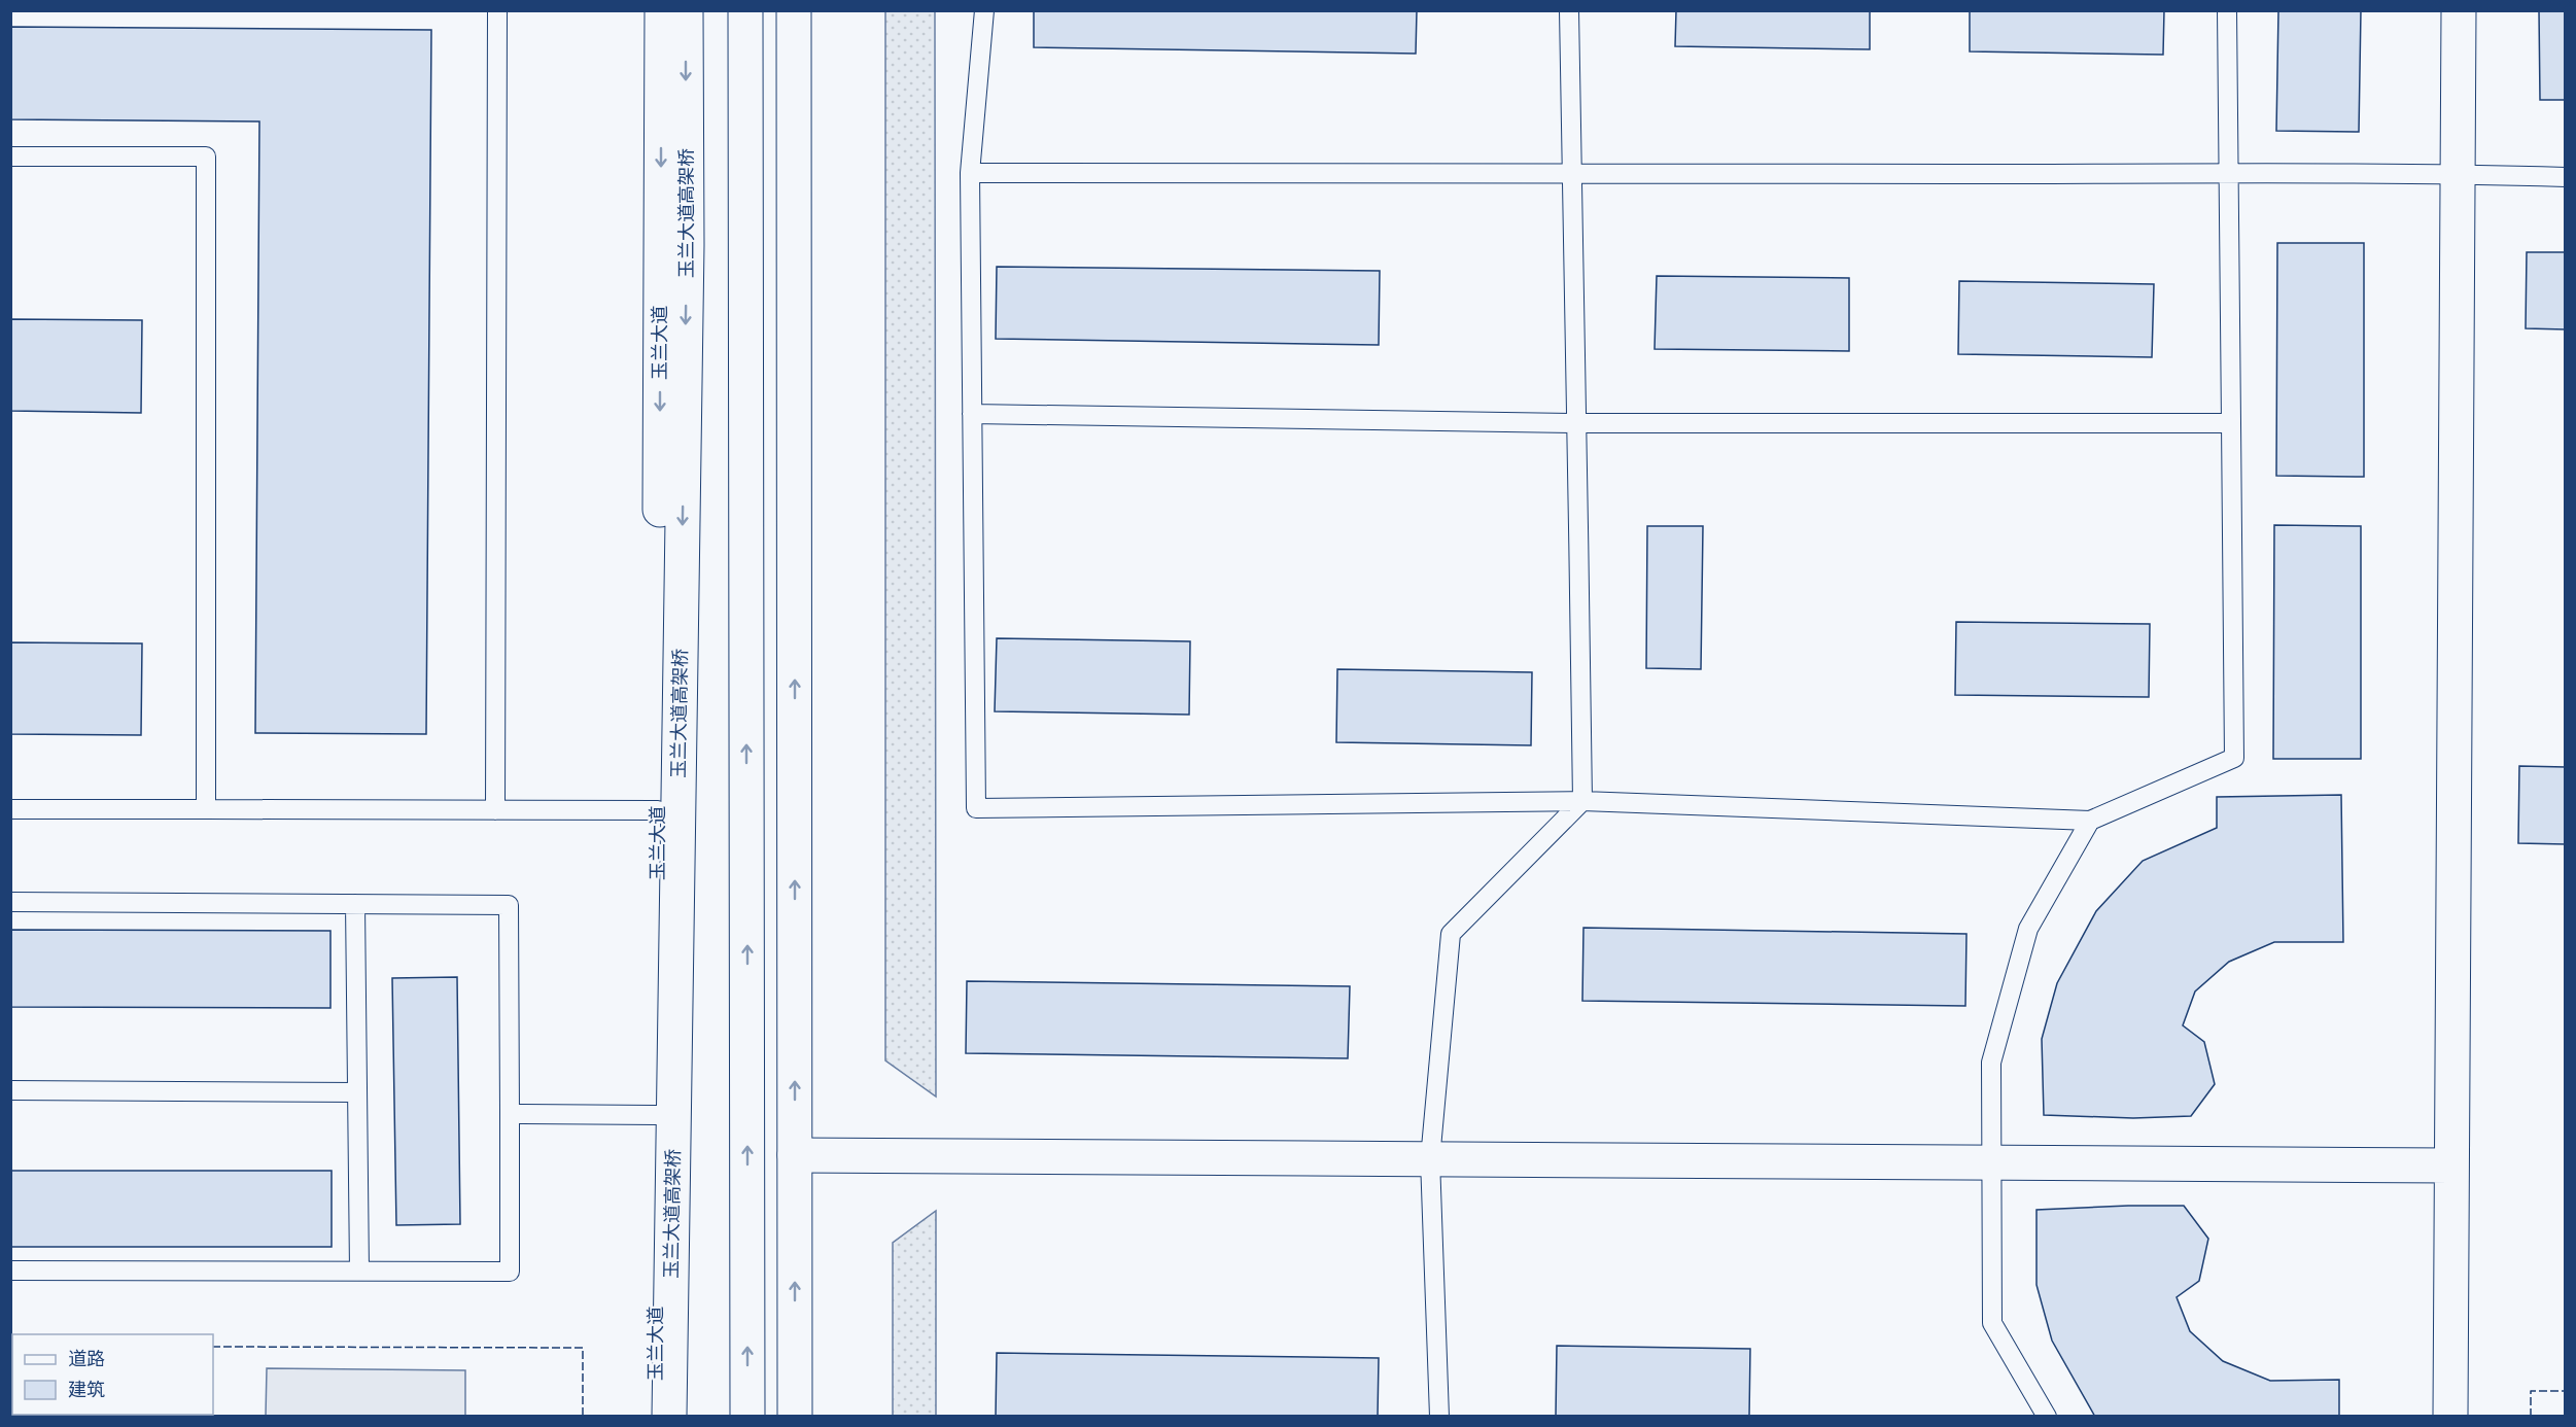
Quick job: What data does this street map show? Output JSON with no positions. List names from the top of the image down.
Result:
{
  "streets": {
    "main road": ["玉兰大道高架桥", "玉兰大道"]
  },
  "legend": ["道路", "建筑"]
}
